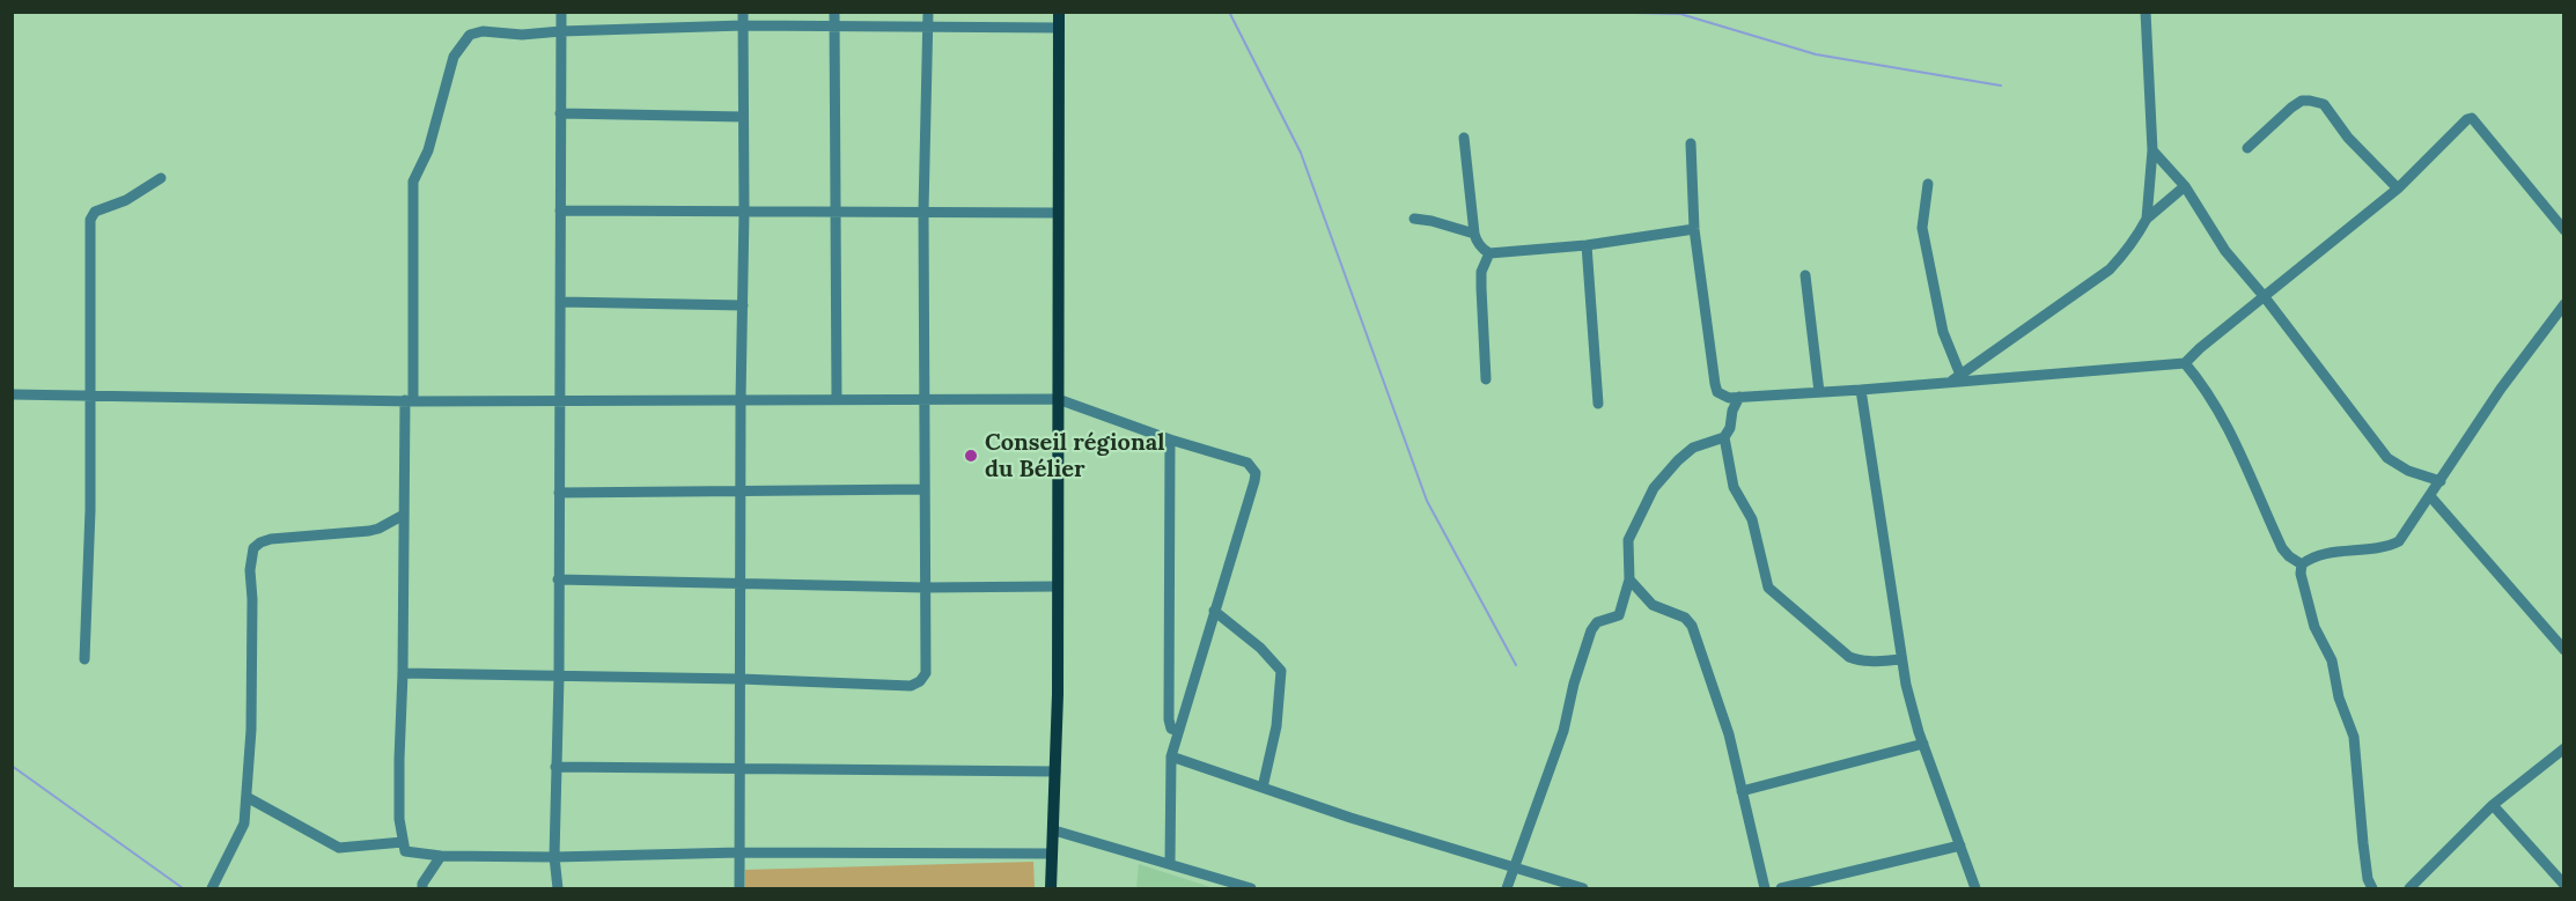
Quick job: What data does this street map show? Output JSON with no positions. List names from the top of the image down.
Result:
{
  "places": ["Conseil régional du Bélier"]
}
